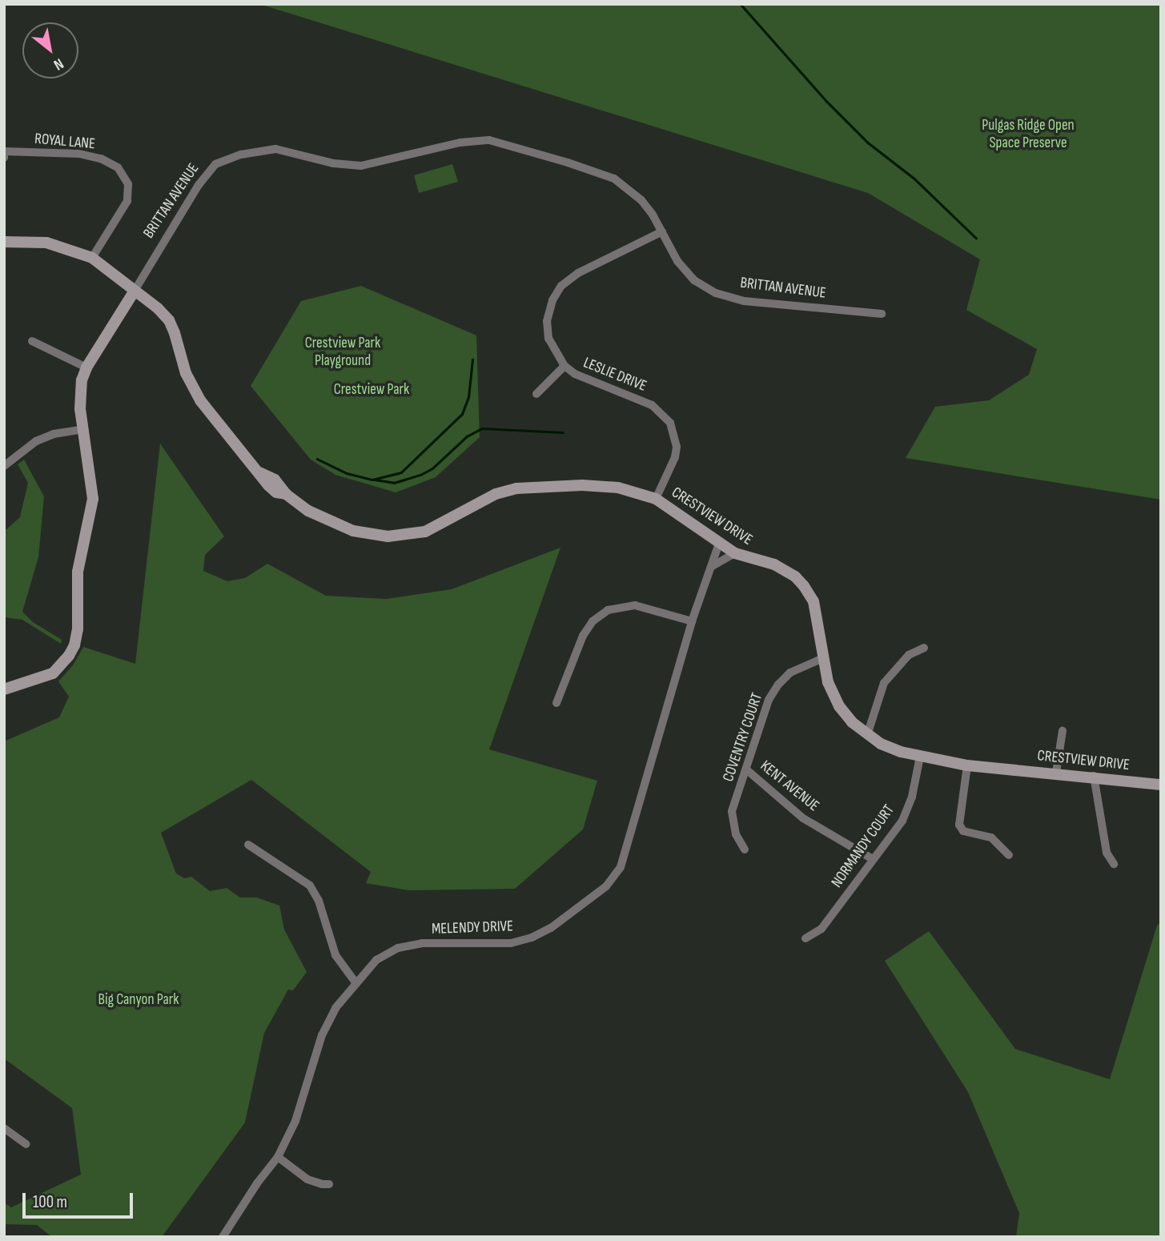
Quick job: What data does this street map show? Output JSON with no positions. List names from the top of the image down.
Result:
{
  "streets": {
    "street": [
      "ROYAL LANE",
      "BRITTAN AVENUE",
      "LESLIE DRIVE",
      "CRESTVIEW DRIVE",
      "COVENTRY COURT",
      "KENT AVENUE",
      "NORMANDY COURT",
      "MELENDY DRIVE"
    ]
  },
  "crossings": [
    ["ROYAL LANE", "CRESTVIEW DRIVE"],
    ["BRITTAN AVENUE", "LESLIE DRIVE"],
    ["BRITTAN AVENUE", "CRESTVIEW DRIVE"],
    ["LESLIE DRIVE", "CRESTVIEW DRIVE"],
    ["CRESTVIEW DRIVE", "COVENTRY COURT"],
    ["CRESTVIEW DRIVE", "NORMANDY COURT"],
    ["CRESTVIEW DRIVE", "MELENDY DRIVE"],
    ["COVENTRY COURT", "KENT AVENUE"],
    ["KENT AVENUE", "NORMANDY COURT"]
  ],
  "parks": [
    "Pulgas Ridge Open Space Preserve",
    "Crestview Park Playground",
    "Crestview Park",
    "Big Canyon Park"
  ],
  "scale_bar": "100 m",
  "north": "bottom right"
}
